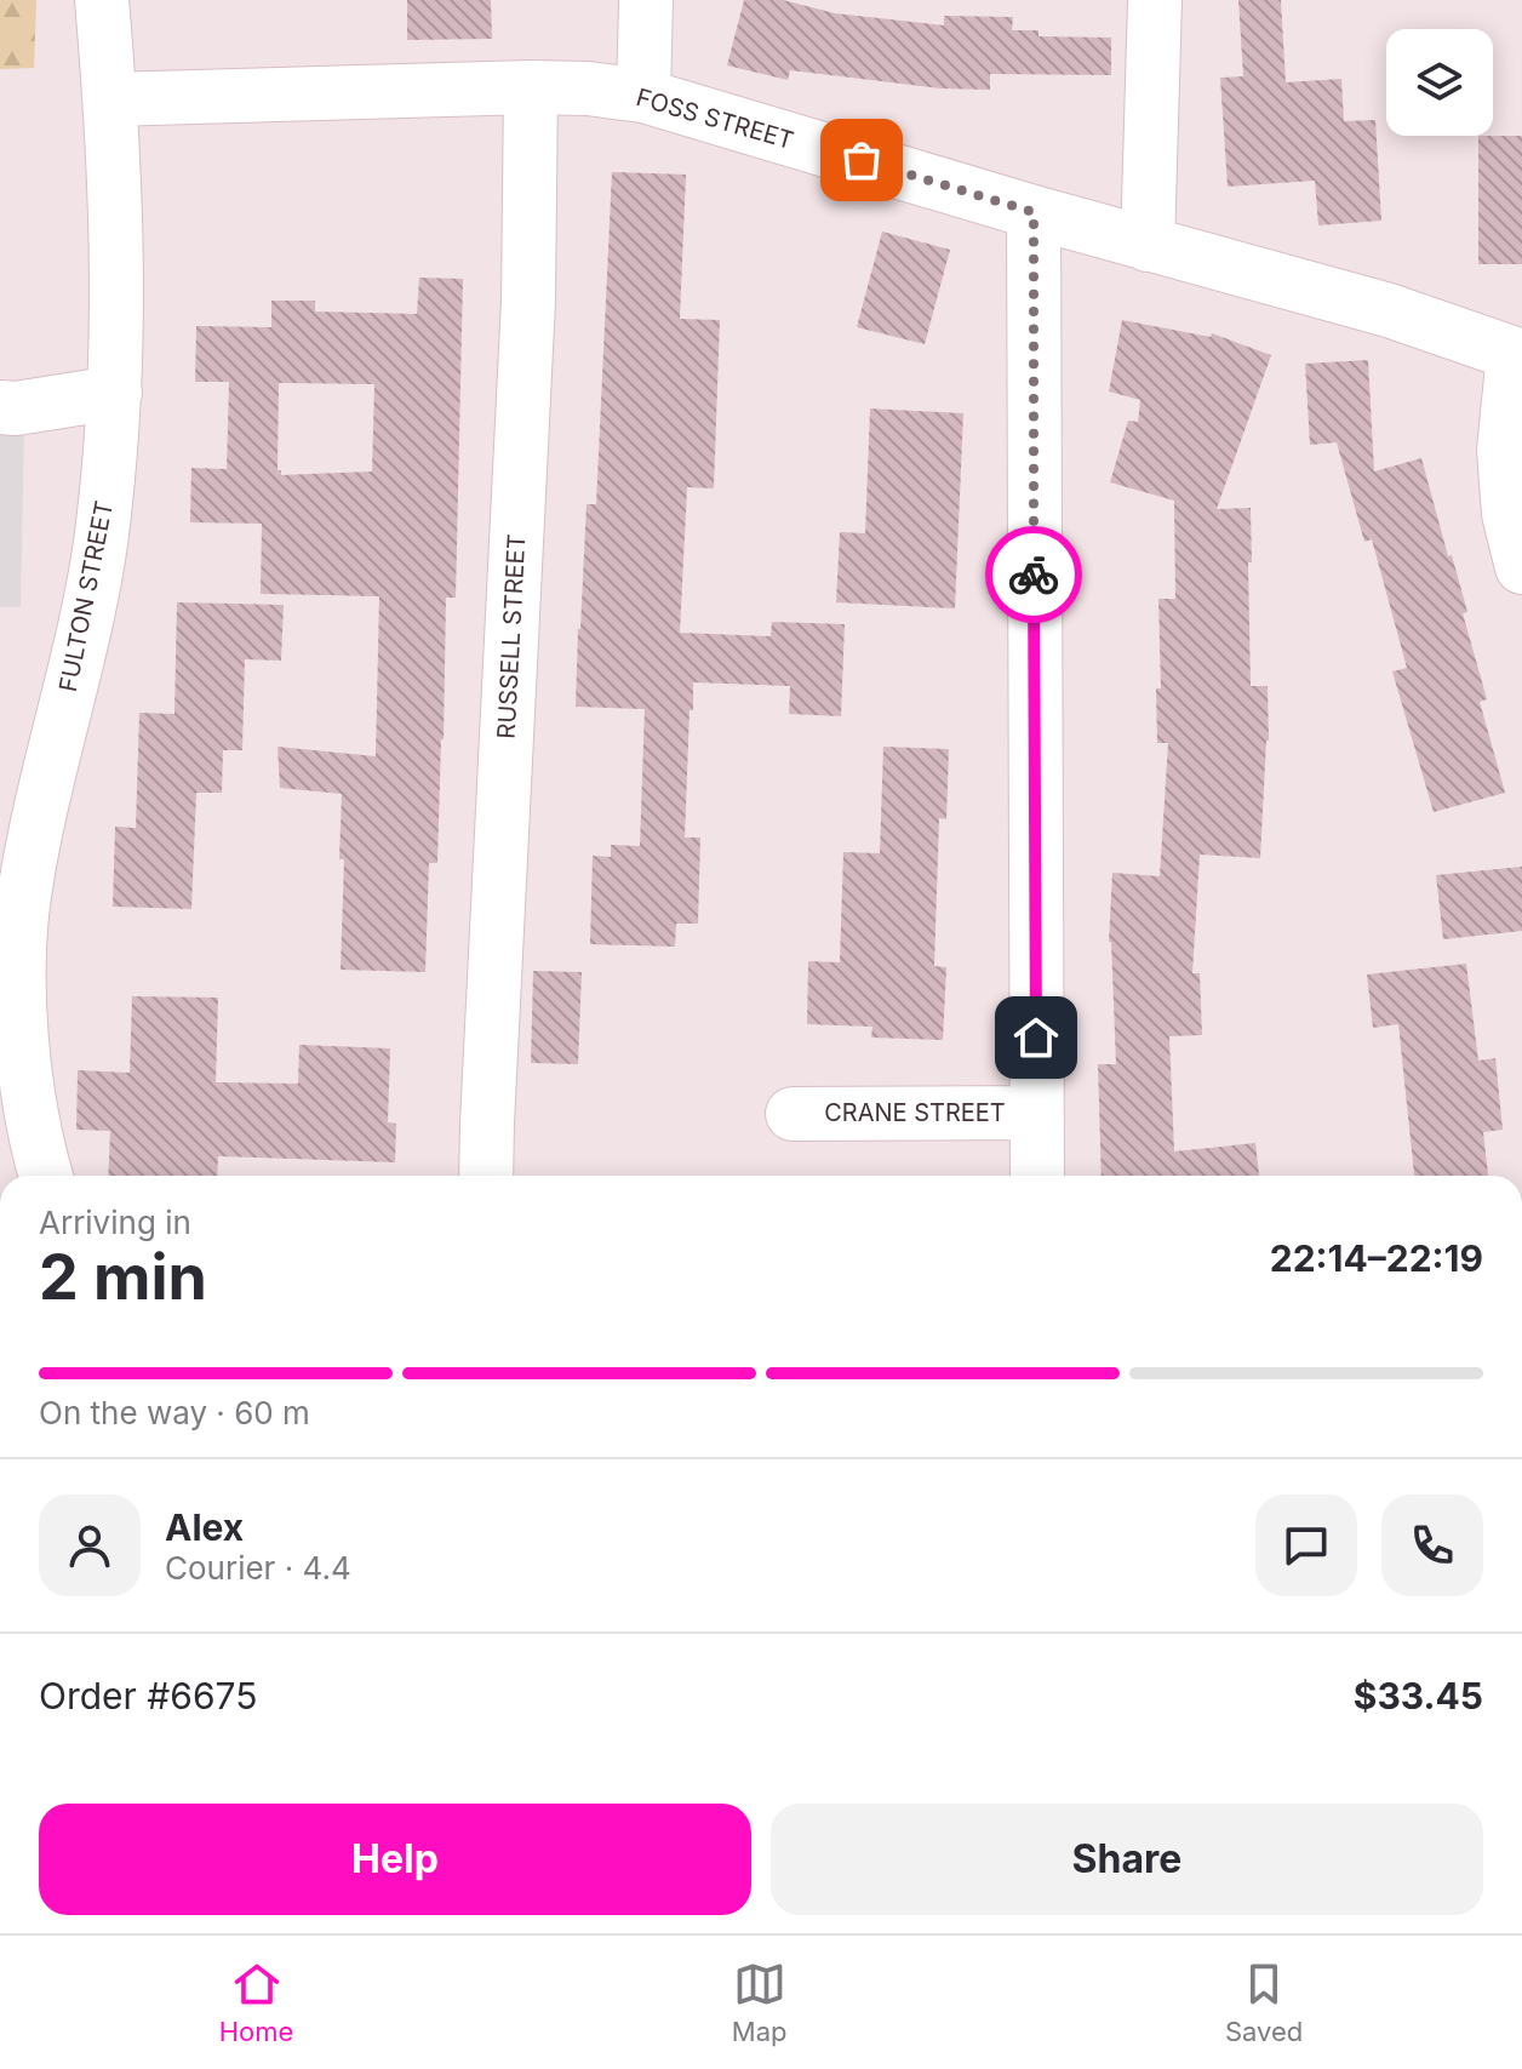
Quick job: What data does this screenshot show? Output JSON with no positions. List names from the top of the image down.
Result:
{
  "streets": {
    "street": [
      "FOSS STREET",
      "FULTON STREET",
      "RUSSELL STREET",
      "CRANE STREET"
    ]
  },
  "crossings": [
    ["FOSS STREET", "FULTON STREET"],
    ["FOSS STREET", "RUSSELL STREET"]
  ],
  "page": {
    "heading": ["2 min", "Arriving in", "22:14–22:19"],
    "panel": [
      "Alex",
      "Courier · 4.4",
      "Order #6675",
      "$33.45"
    ],
    "bar": "On the way · 60 m",
    "buttons": ["Help", "Share"],
    "tabs": ["Home", "Map", "Saved"]
  }
}
